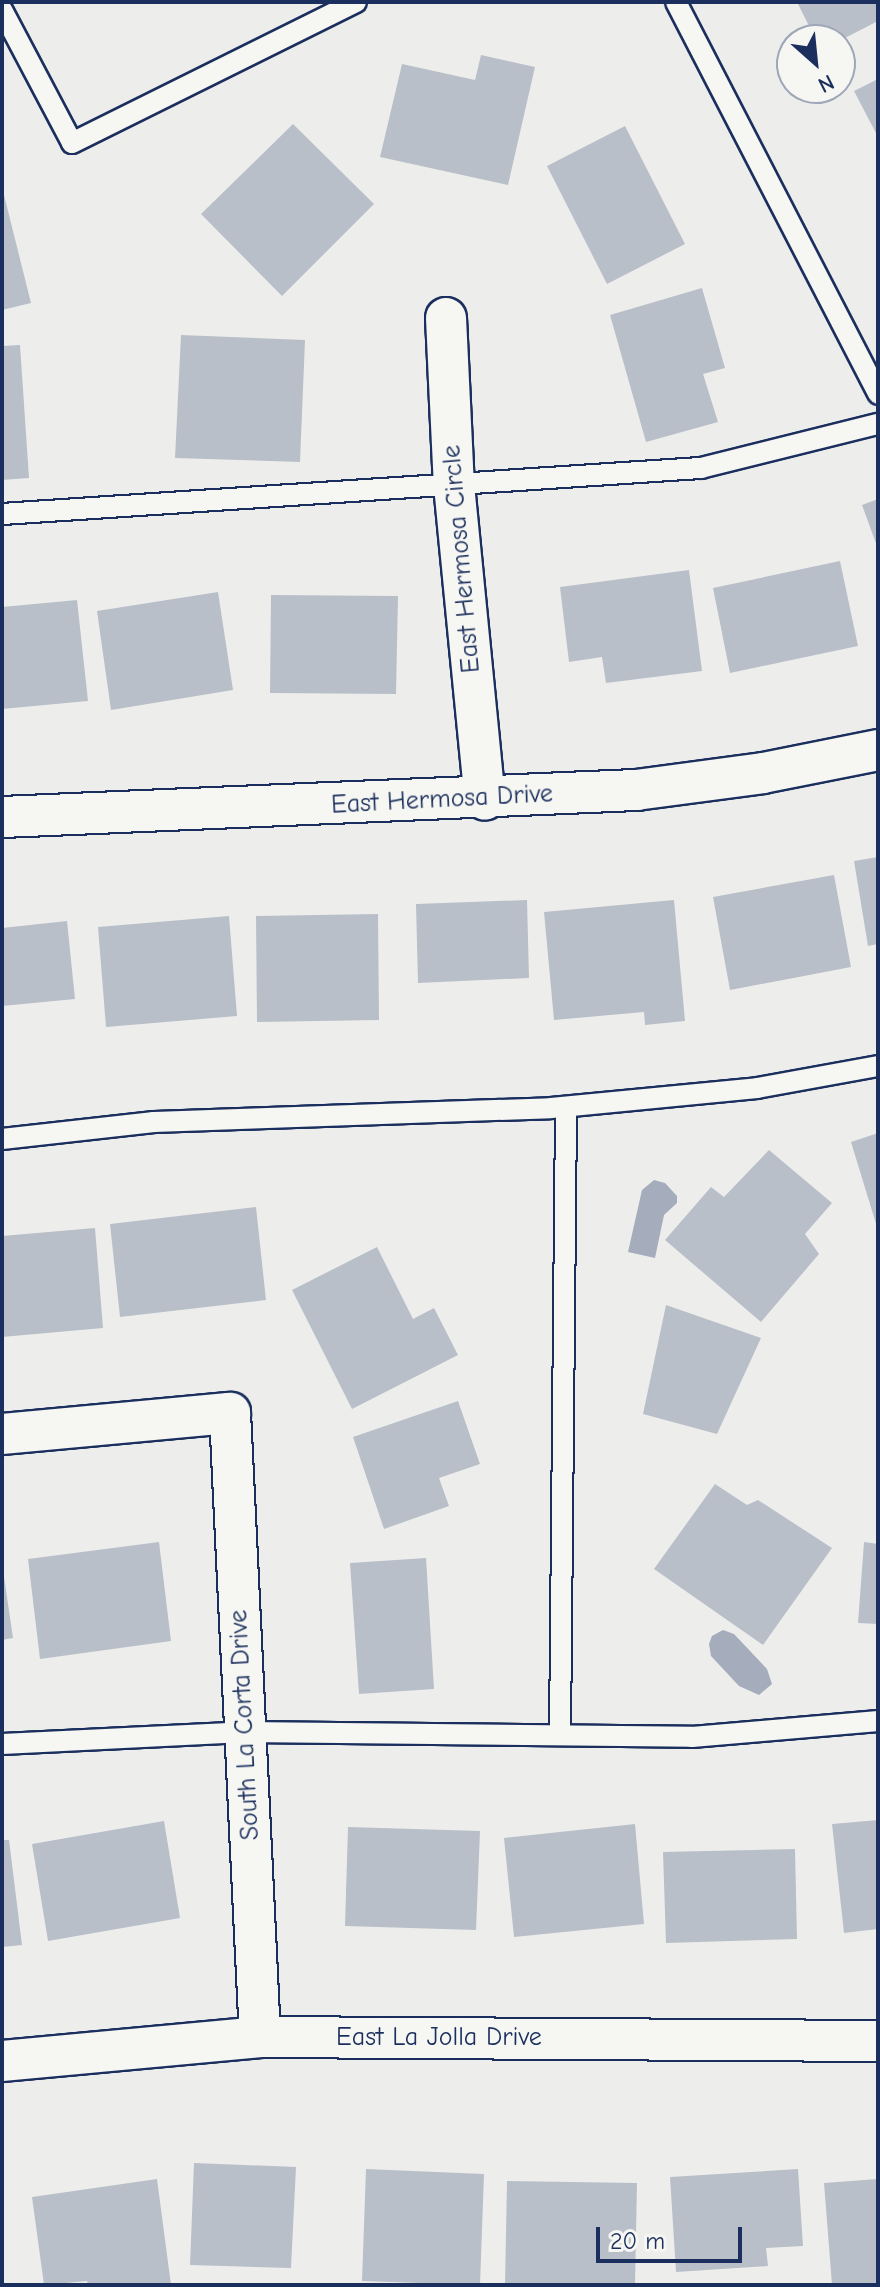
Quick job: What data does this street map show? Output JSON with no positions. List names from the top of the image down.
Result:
{
  "streets": {
    "street": [
      "East Hermosa Circle",
      "East Hermosa Drive",
      "South La Corta Drive",
      "East La Jolla Drive"
    ]
  },
  "crossings": [
    ["East Hermosa Circle", "East Hermosa Drive"],
    ["South La Corta Drive", "East La Jolla Drive"]
  ],
  "scale_bar": "20 m",
  "north": "bottom right"
}
